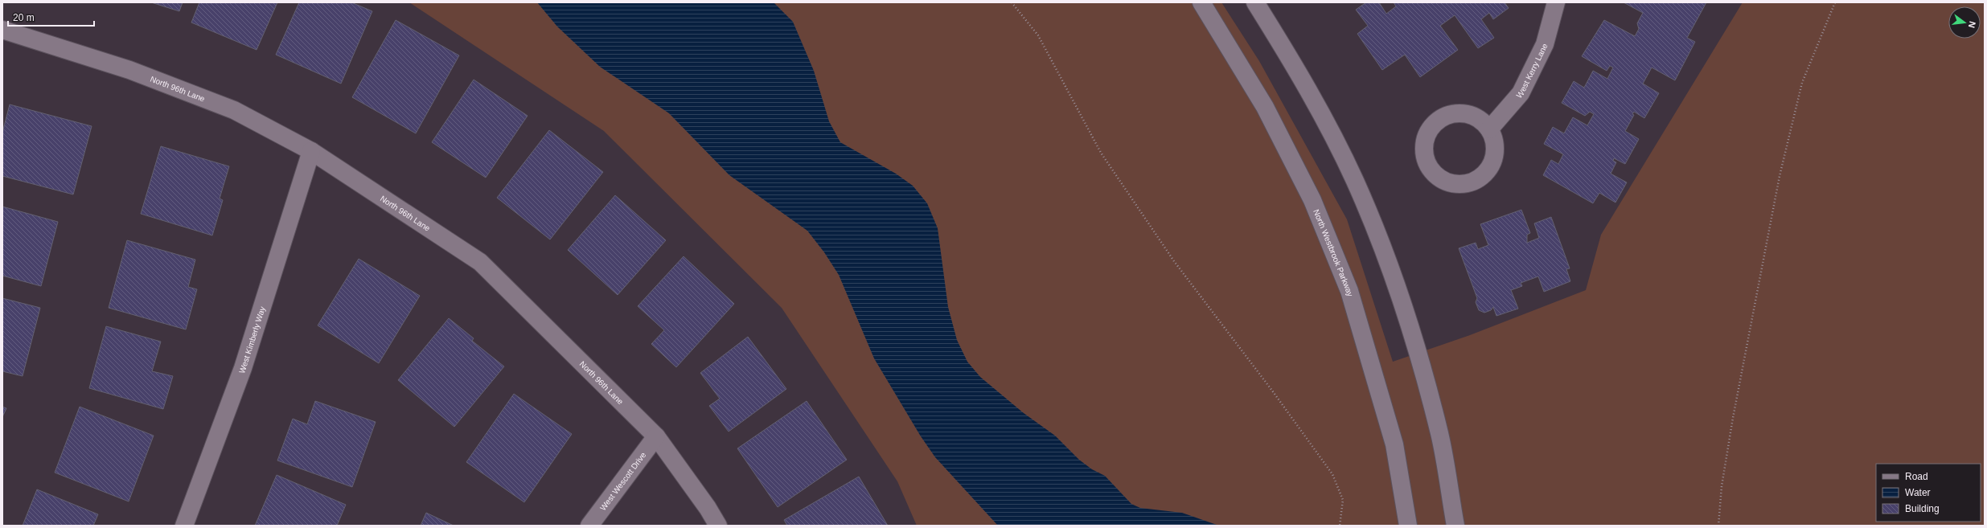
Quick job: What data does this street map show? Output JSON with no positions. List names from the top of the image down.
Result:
{
  "streets": {
    "street": [
      "West Kerry Lane",
      "North 96th Lane",
      "North Westbrook Parkway",
      "West Kimberly Way",
      "West Wescott Drive"
    ]
  },
  "crossings": [
    ["North 96th Lane", "West Kimberly Way"],
    ["North 96th Lane", "West Wescott Drive"]
  ],
  "legend": ["Road", "Water", "Building"],
  "scale_bar": "20 m",
  "north": "right"
}
